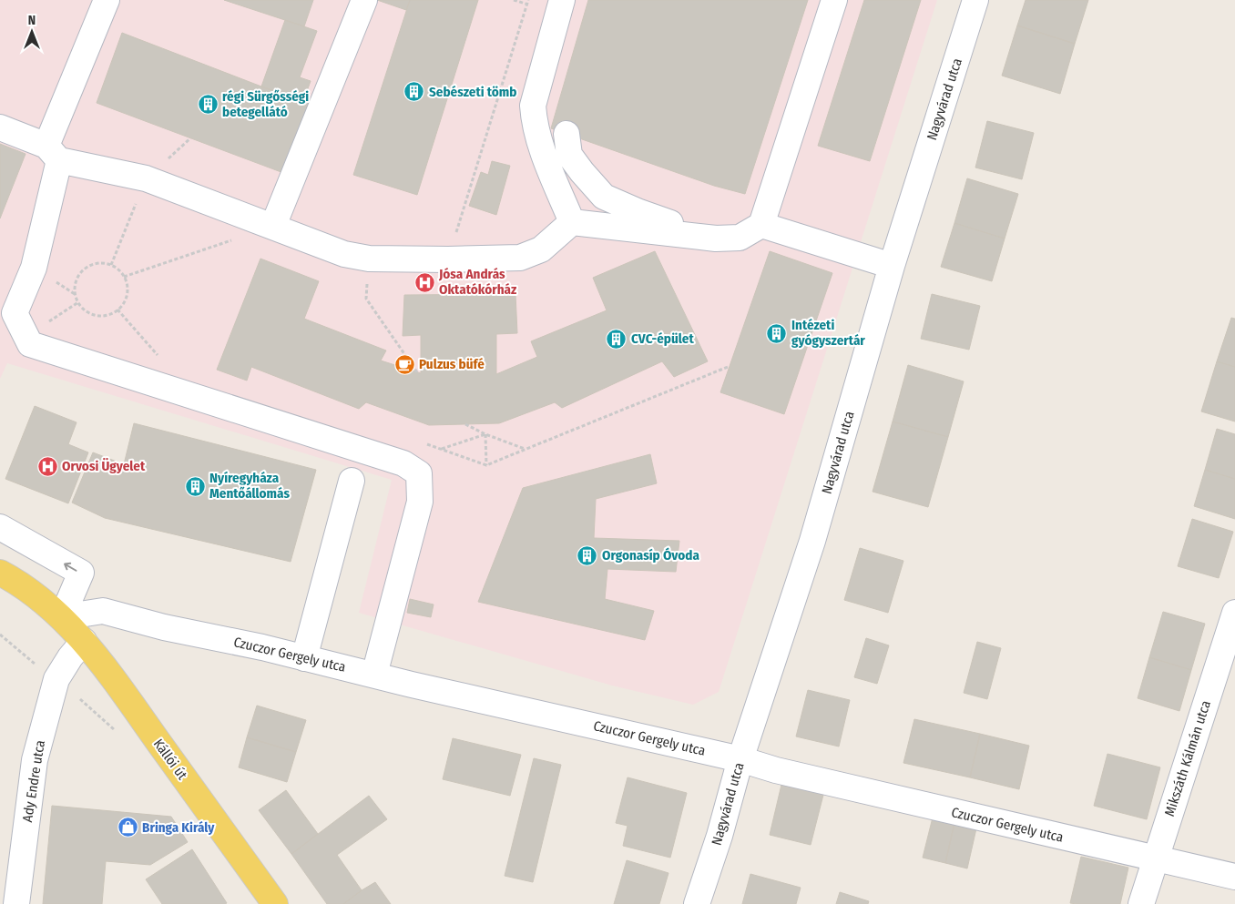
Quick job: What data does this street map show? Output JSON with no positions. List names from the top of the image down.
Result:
{
  "streets": {
    "main road": ["Kállói út"],
    "street": [
      "Nagyvárad utca",
      "Czuczor Gergely utca",
      "Mikszáth Kálmán utca",
      "Ady Endre utca"
    ]
  },
  "crossings": [
    ["Nagyvárad utca", "Czuczor Gergely utca"],
    ["Czuczor Gergely utca", "Mikszáth Kálmán utca"],
    ["Czuczor Gergely utca", "Kállói út"],
    ["Kállói út", "Ady Endre utca"]
  ],
  "places": {
    "building": [
      "Sebészeti tömb",
      "régi Sürgősségi betegellátó",
      "Intézeti gyógyszertár",
      "CVC-épület",
      "Nyíregyháza Mentőállomás",
      "Orgonasíp Óvoda"
    ],
    "hospital": ["Jósa András Oktatókórház", "Orvosi Ügyelet"],
    "cafe": ["Pulzus büfé"],
    "shop": ["Bringa Király"]
  },
  "north": "top"
}
